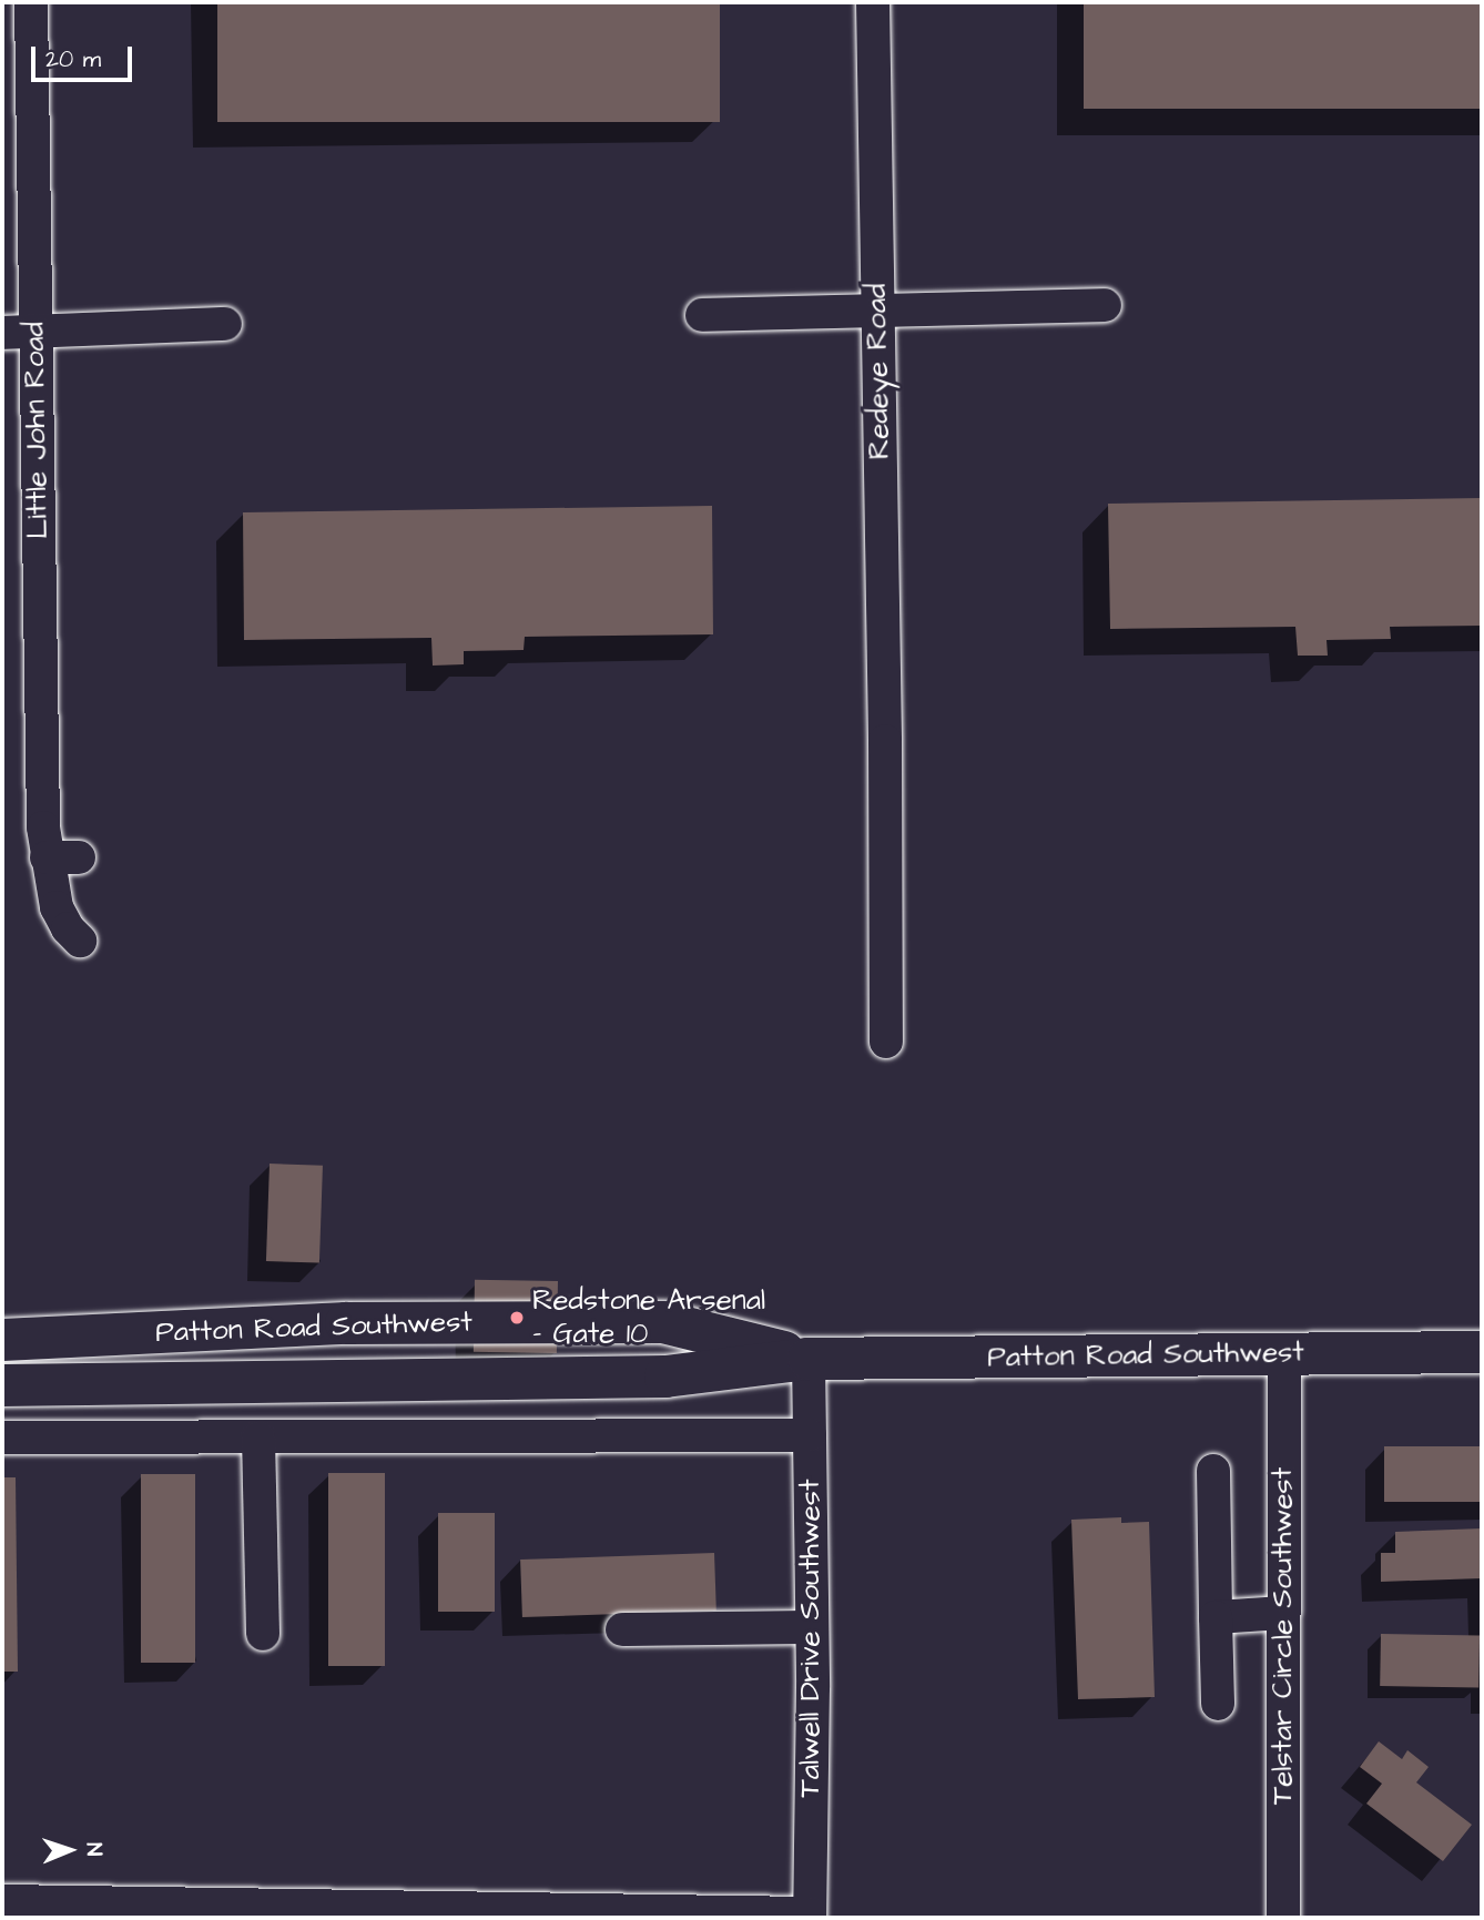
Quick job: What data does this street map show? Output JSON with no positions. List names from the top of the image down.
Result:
{
  "streets": {
    "main road": ["Patton Road Southwest"],
    "street": [
      "Redeye Road",
      "Little John Road",
      "Telstar Circle Southwest",
      "Talwell Drive Southwest"
    ]
  },
  "crossings": [
    ["Patton Road Southwest", "Telstar Circle Southwest"],
    ["Patton Road Southwest", "Talwell Drive Southwest"]
  ],
  "places": ["Redstone Arsenal - Gate 10"],
  "scale_bar": "20 m",
  "north": "right"
}
